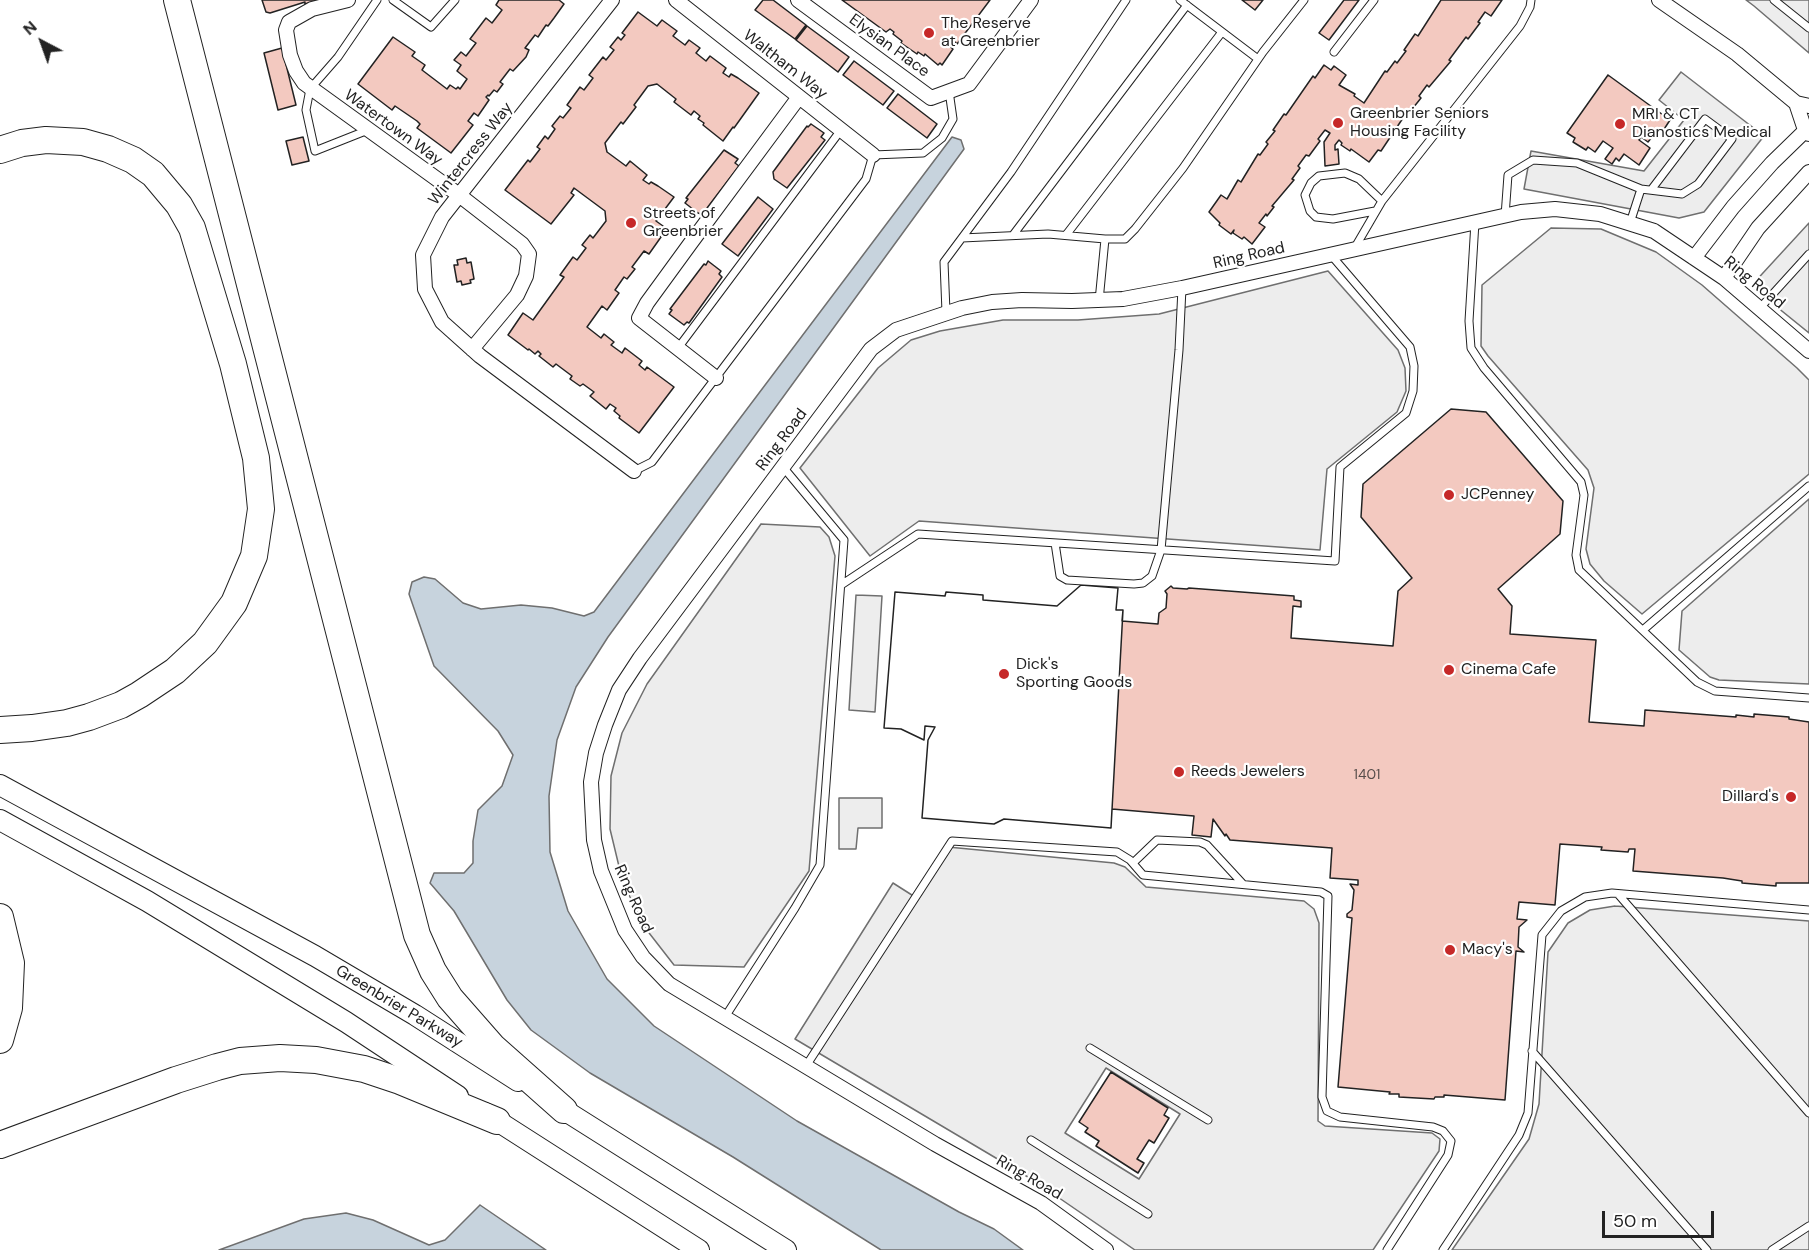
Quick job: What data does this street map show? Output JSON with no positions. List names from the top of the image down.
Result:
{
  "streets": {
    "main road": ["Greenbrier Parkway"],
    "street": [
      "Elysian Place",
      "Waltham Way",
      "Watertown Way",
      "Wintercress Way",
      "Ring Road"
    ]
  },
  "crossings": [
    ["Watertown Way", "Wintercress Way"]
  ],
  "places": [
    "The Reserve at Greenbrier",
    "Greenbrier Seniors Housing Facility",
    "MRI & CT Dianostics Medical",
    "Streets of Greenbrier",
    "JCPenney",
    "Cinema Cafe",
    "Dick's Sporting Goods",
    "Reeds Jewelers",
    "Dillard's",
    "Macy's"
  ],
  "house_numbers": ["1401"],
  "scale_bar": "50 m",
  "north": "top left"
}
